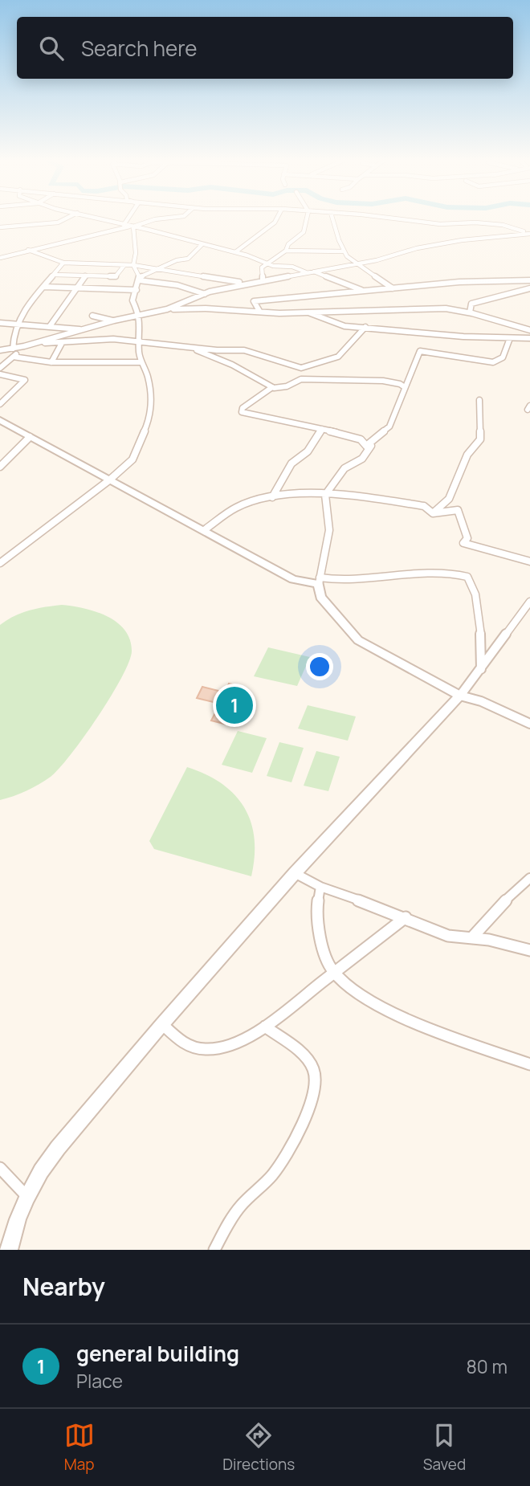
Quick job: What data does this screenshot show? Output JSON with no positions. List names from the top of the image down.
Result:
{
  "page": {
    "search": "Search here",
    "pins": "1",
    "heading": "Nearby",
    "list": [
      {
        "mark": "1",
        "name": "general building",
        "note": "Place",
        "value": "80 m"
      }
    ],
    "nav": ["Map", "Directions", "Saved"]
  }
}
